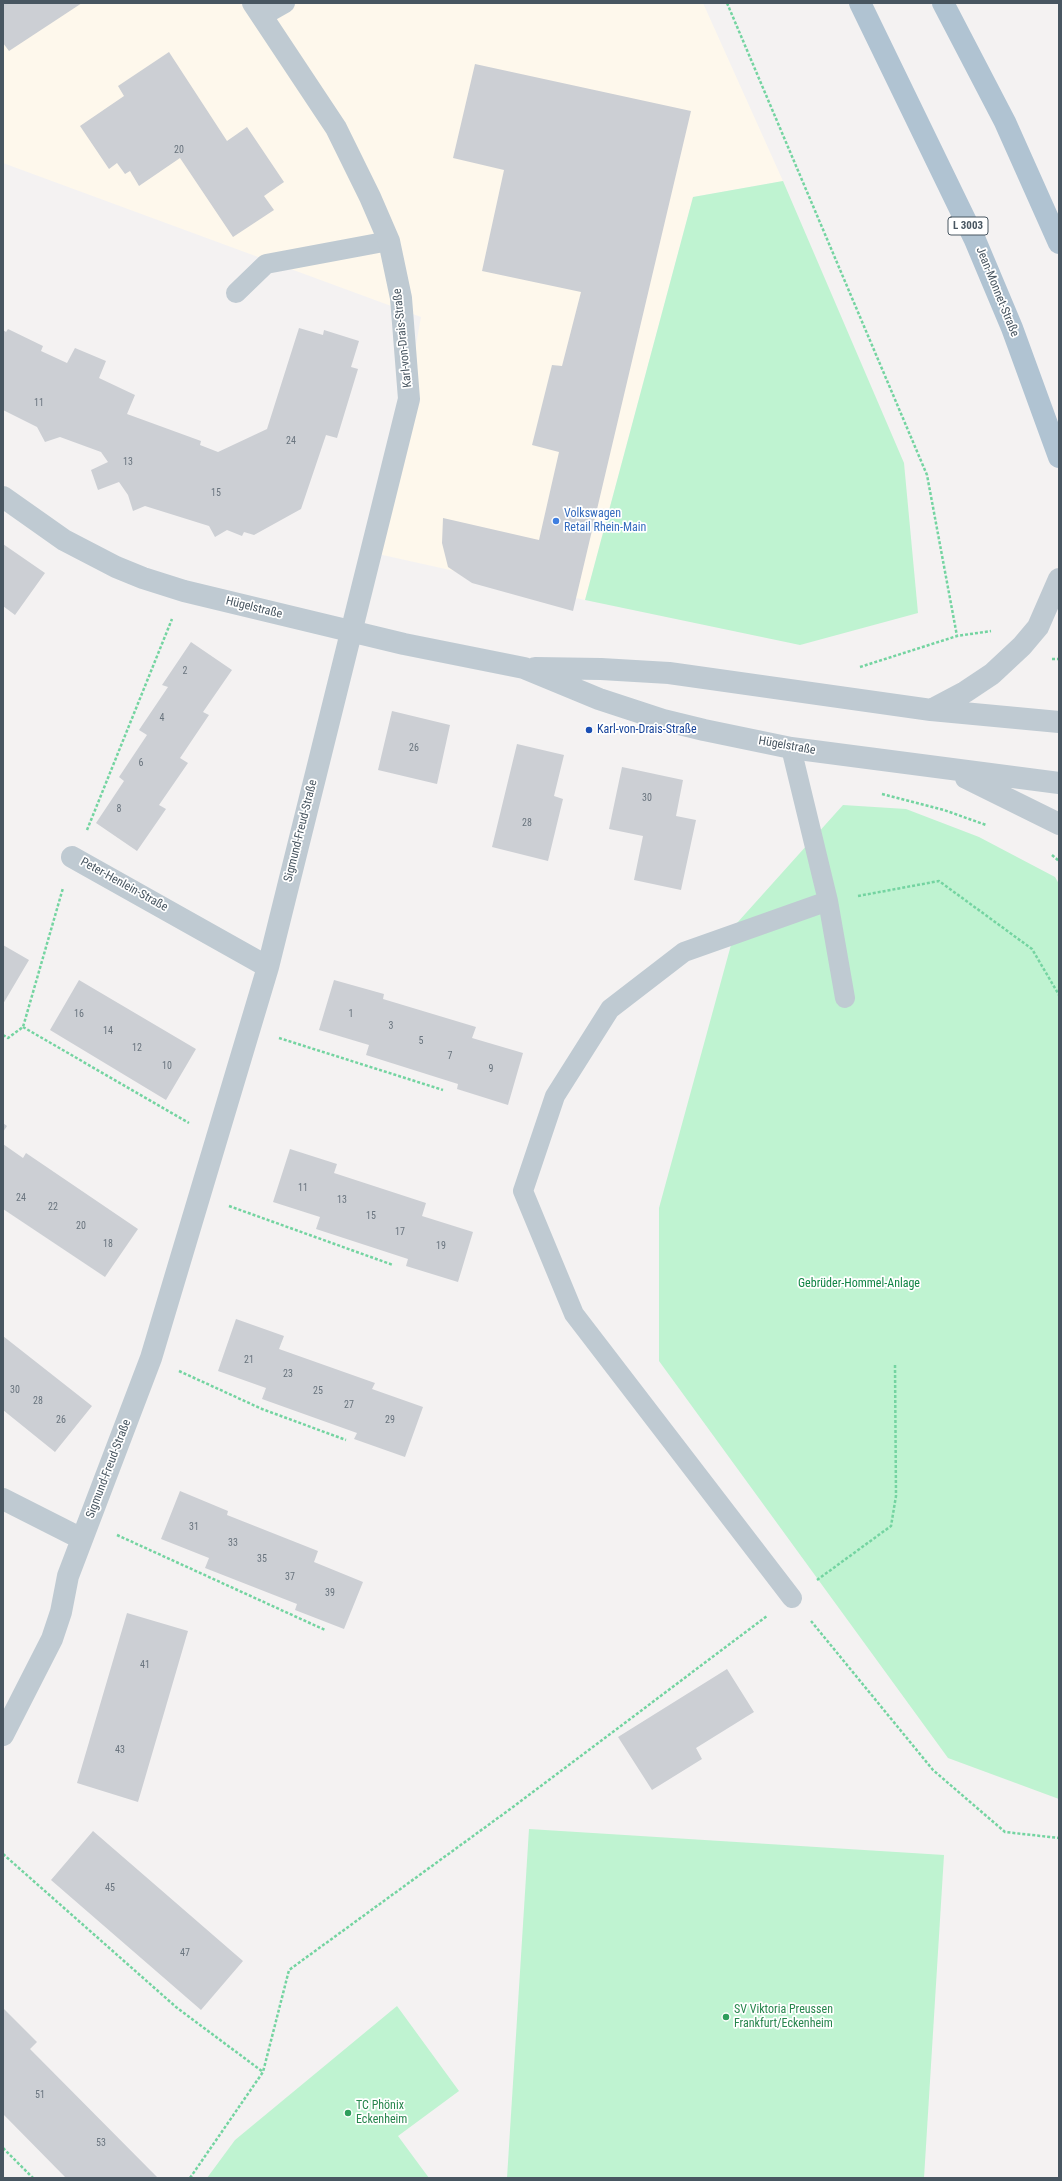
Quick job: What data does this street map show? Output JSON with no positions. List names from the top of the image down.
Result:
{
  "streets": {
    "main road": ["L 3003", "Jean-Monnet-Straße"],
    "street": [
      "Karl-von-Drais-Straße",
      "Hügelstraße",
      "Sigmund-Freud-Straße",
      "Peter-Henlein-Straße"
    ]
  },
  "crossings": [
    ["Karl-von-Drais-Straße", "Hügelstraße"],
    ["Karl-von-Drais-Straße", "Sigmund-Freud-Straße"],
    ["Hügelstraße", "Sigmund-Freud-Straße"],
    ["Sigmund-Freud-Straße", "Peter-Henlein-Straße"]
  ],
  "parks": ["Gebrüder-Hommel-Anlage"],
  "places": [
    "Volkswagen Retail Rhein-Main",
    "Karl-von-Drais-Straße",
    "SV Viktoria Preussen Frankfurt/Eckenheim",
    "TC Phönix Eckenheim"
  ],
  "house_numbers": [
    "20",
    "11",
    "24",
    "13",
    "15",
    "2",
    "4",
    "26",
    "6",
    "30",
    "8",
    "28",
    "16",
    "1",
    "3",
    "14",
    "5",
    "12",
    "7",
    "10",
    "9",
    "11",
    "24",
    "13",
    "22",
    "15",
    "20",
    "17",
    "18",
    "19",
    "21",
    "23",
    "30",
    "25",
    "28",
    "27",
    "26",
    "29",
    "31",
    "33",
    "35",
    "37",
    "39",
    "41",
    "43",
    "45",
    "47",
    "51",
    "53"
  ]
}
